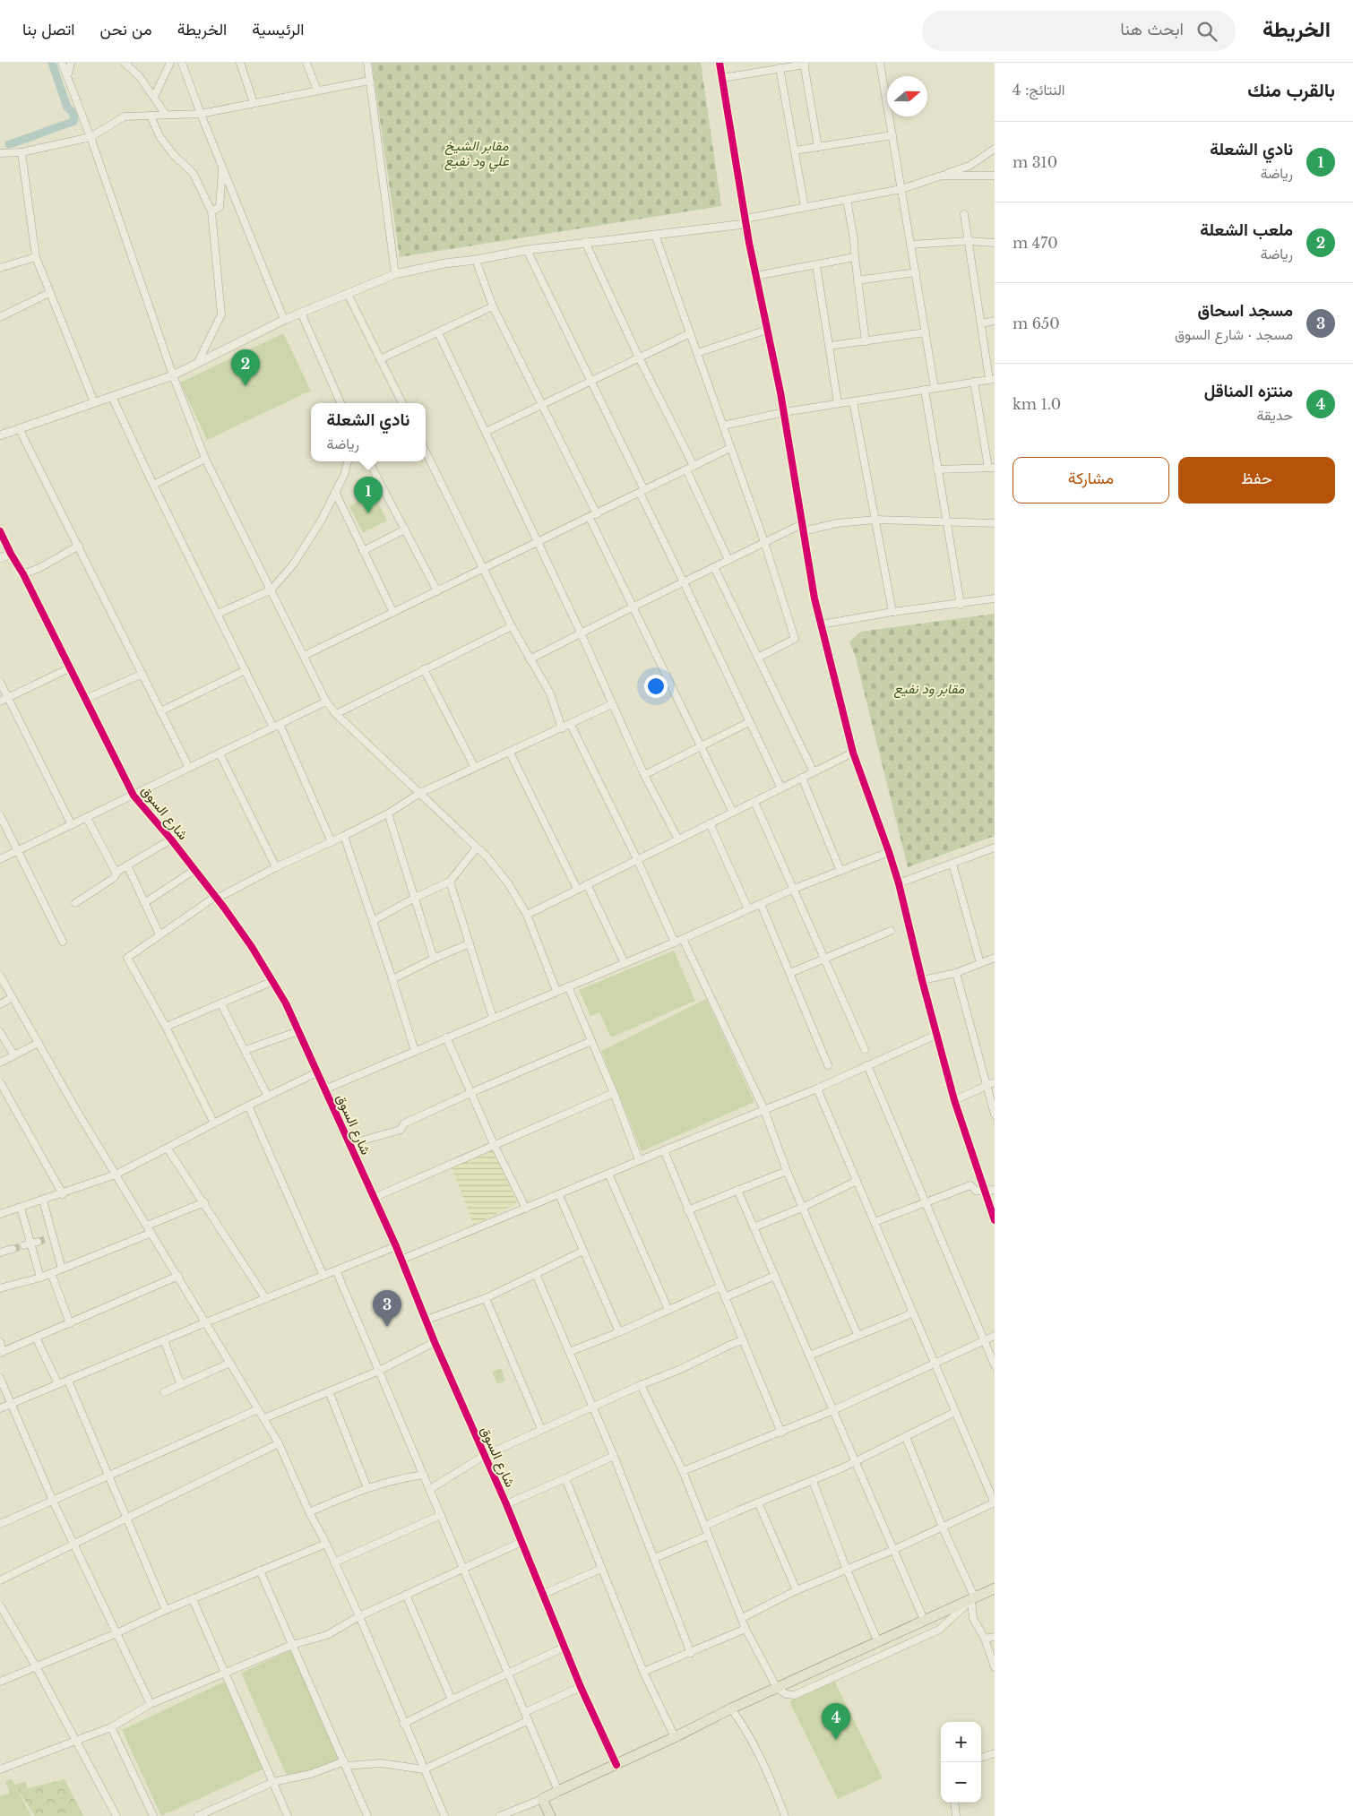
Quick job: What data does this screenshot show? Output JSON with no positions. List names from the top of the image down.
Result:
{
  "streets": {
    "street": ["شارع السوق"]
  },
  "parks": ["مقابر الشيخ علي ود نفيع", "مقابر ود نفيع"],
  "north": "right",
  "page": {
    "header": "الخريطة",
    "search": "ابحث هنا",
    "nav": [
      "الرئيسية",
      "الخريطة",
      "من نحن",
      "اتصل بنا"
    ],
    "heading": ["بالقرب منك", "النتائج: 4"],
    "list": [
      {
        "mark": "1",
        "name": "نادي الشعلة",
        "note": "رياضة",
        "value": "310 m"
      },
      {
        "mark": "2",
        "name": "ملعب الشعلة",
        "note": "رياضة",
        "value": "470 m"
      },
      {
        "mark": "3",
        "name": "مسجد اسحاق",
        "note": "مسجد · شارع السوق",
        "value": "650 m"
      },
      {
        "mark": "4",
        "name": "منتزه المناقل",
        "note": "حديقة",
        "value": "1.0 km"
      }
    ],
    "pins": [
      "2",
      "1",
      "3",
      "4"
    ],
    "popup": ["نادي الشعلة", "رياضة"],
    "buttons": ["حفظ", "مشاركة"],
    "map_buttons": ["+", "−"]
  }
}
